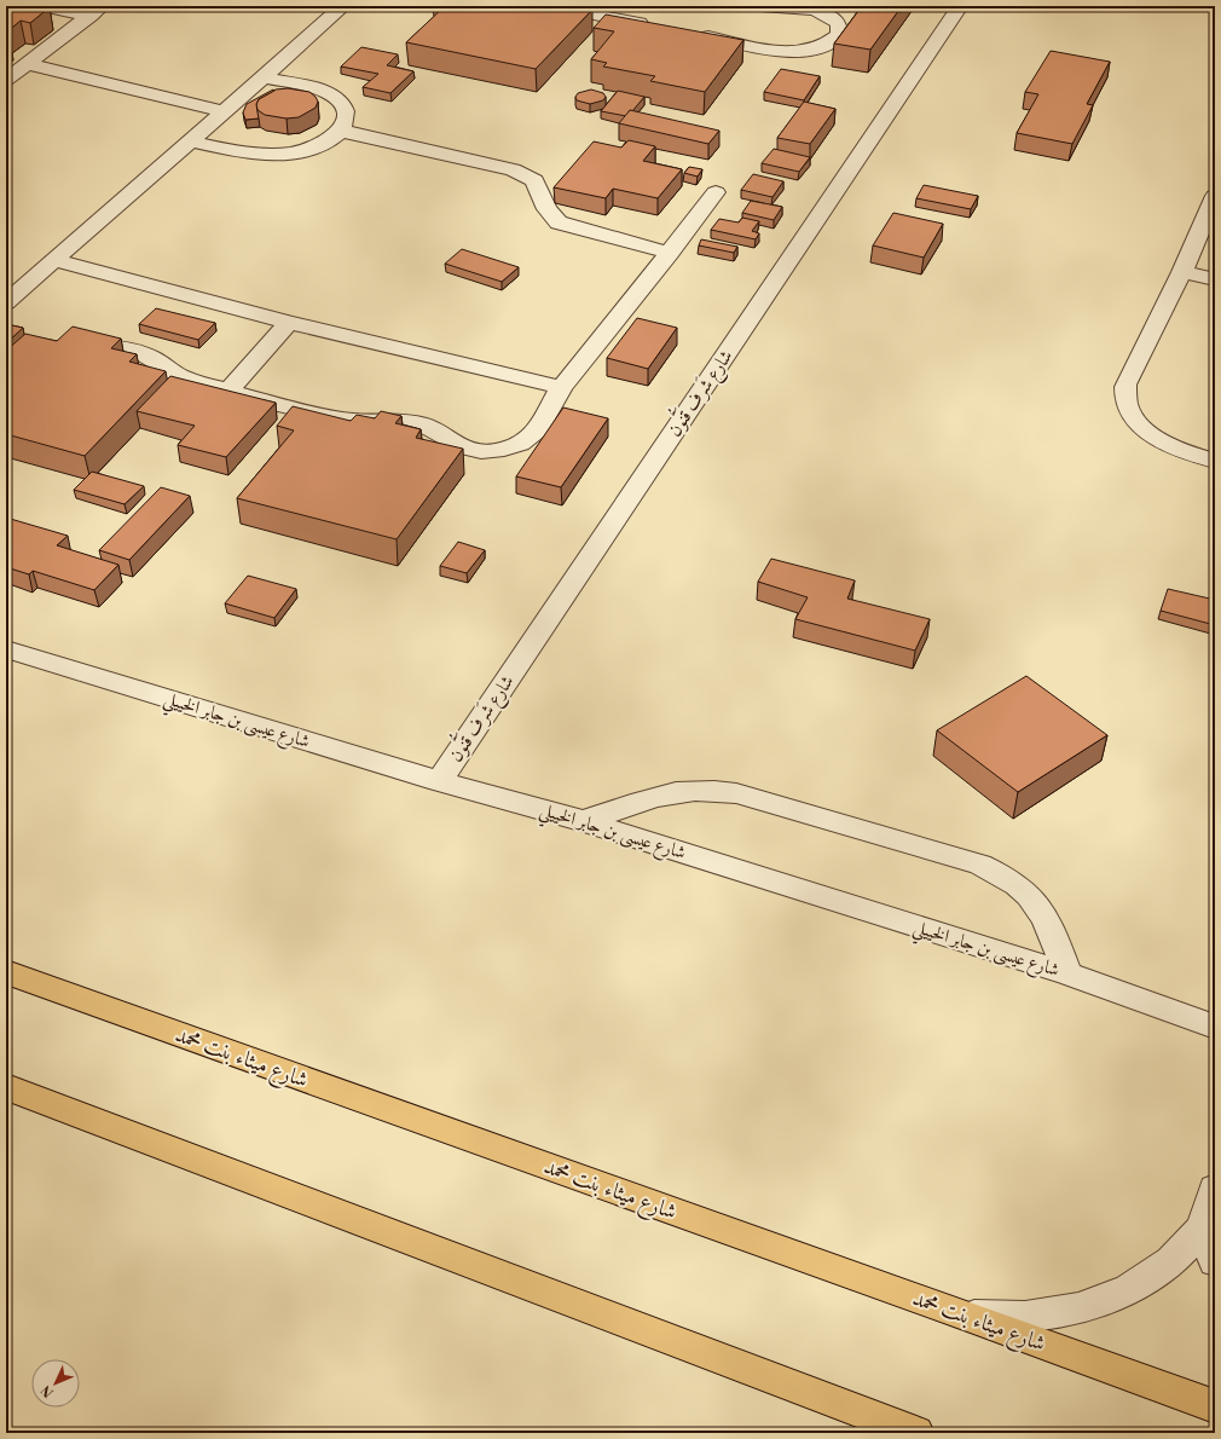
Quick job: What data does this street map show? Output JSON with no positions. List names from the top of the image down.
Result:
{
  "streets": {
    "main road": ["شارع ميثاء بنت محمد"],
    "street": ["شارع شَرف قَنُّون", "شارع عيسى بن جابر الخييلي"]
  },
  "crossings": [
    ["شارع شَرف قَنُّون", "شارع عيسى بن جابر الخييلي"]
  ],
  "north": "bottom left"
}
